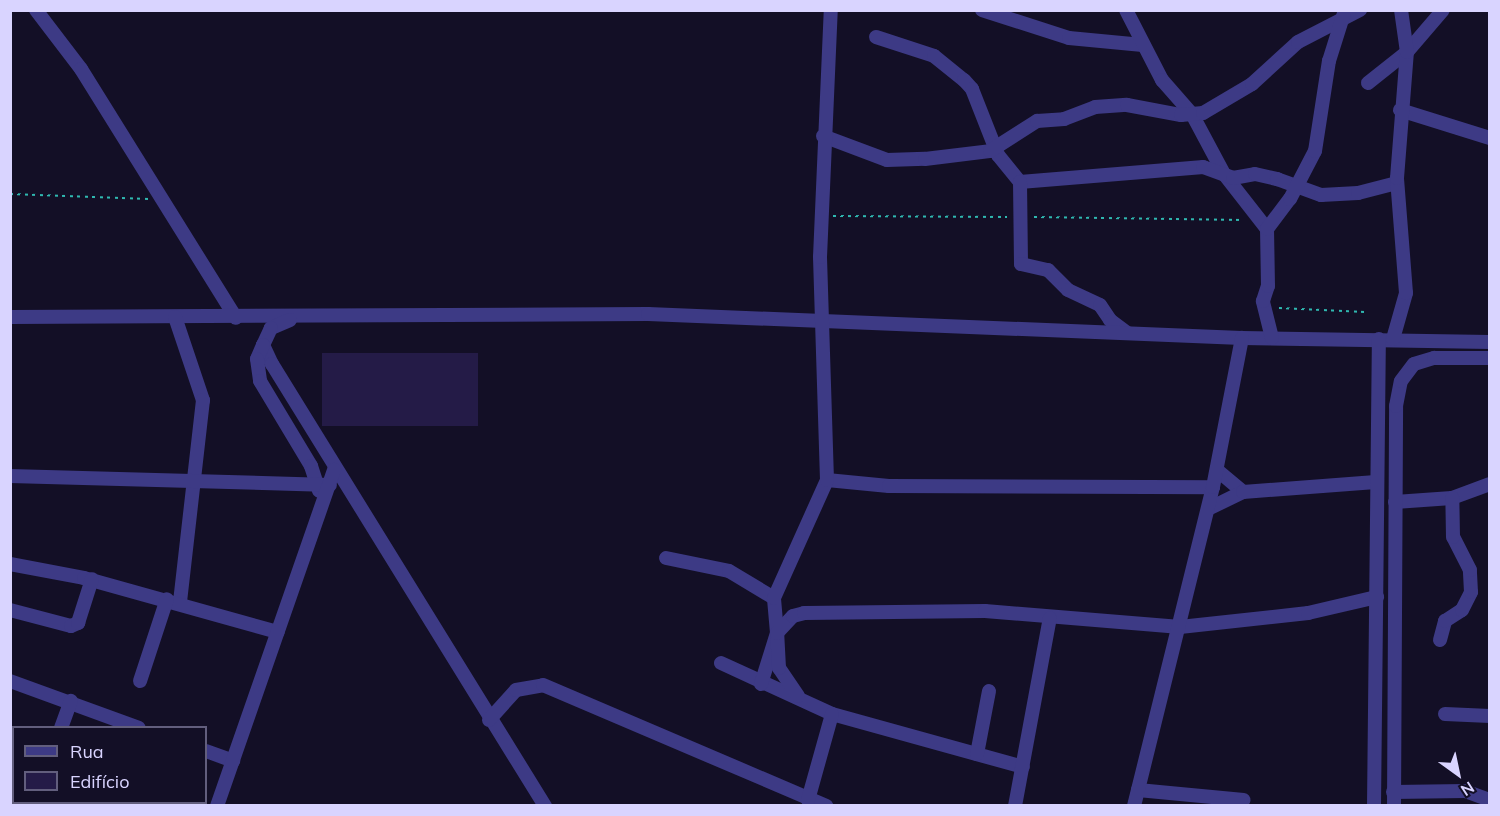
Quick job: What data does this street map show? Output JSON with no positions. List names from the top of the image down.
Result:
{
  "legend": ["Rua", "Edifício"],
  "north": "bottom right"
}
